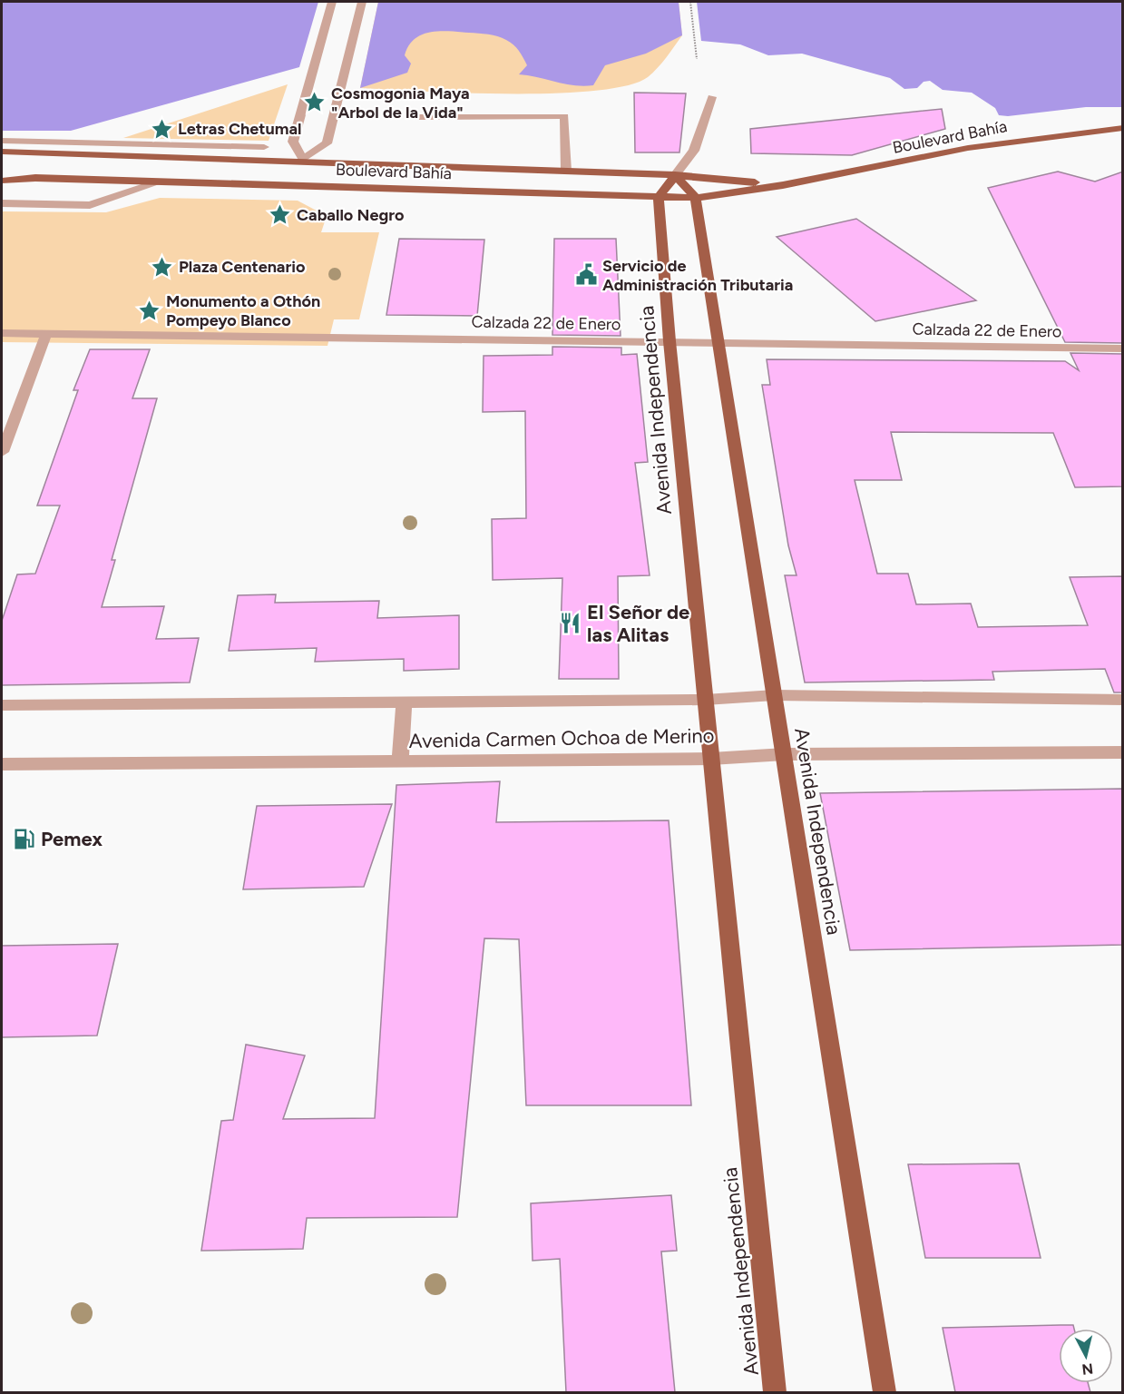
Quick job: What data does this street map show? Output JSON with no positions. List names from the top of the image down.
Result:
{
  "streets": {
    "main road": ["Boulevard Bahía", "Avenida Independencia"],
    "street": ["Calzada 22 de Enero", "Avenida Carmen Ochoa de Merino"]
  },
  "crossings": [
    ["Boulevard Bahía", "Avenida Independencia"],
    ["Calzada 22 de Enero", "Avenida Independencia"],
    ["Avenida Independencia", "Avenida Carmen Ochoa de Merino"]
  ],
  "places": {
    "place": [
      "Cosmogonia Maya \"Arbol de la Vida\"",
      "Letras Chetumal",
      "Caballo Negro",
      "Plaza Centenario",
      "Monumento a Othón Pompeyo Blanco"
    ],
    "public building": ["Servicio de Administración Tributaria"],
    "restaurant": ["El Señor de las Alitas"],
    "fuel station": ["Pemex"]
  },
  "north": "bottom"
}
